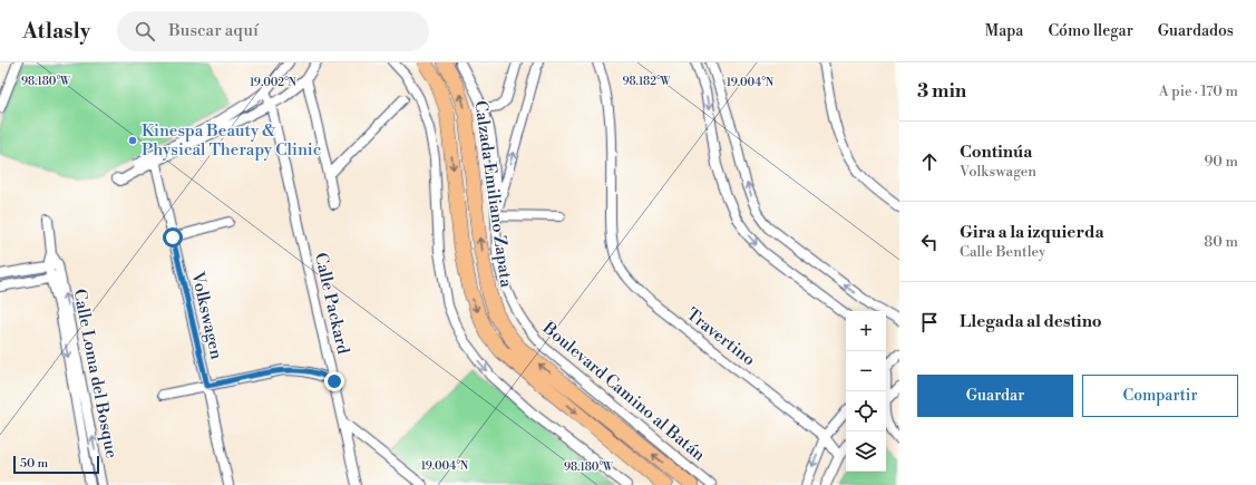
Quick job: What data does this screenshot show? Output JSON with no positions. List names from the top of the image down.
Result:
{
  "streets": {
    "main road": ["Calzada Emiliano Zapata"],
    "street": [
      "Calle Packard",
      "Volkswagen",
      "Travertino",
      "Calle Loma del Bosque",
      "Boulevard Camino al Batán"
    ]
  },
  "places": ["Kinespa Beauty & Physical Therapy Clinic"],
  "scale_bar": "50 m",
  "page": {
    "header": "Atlasly",
    "search": "Buscar aquí",
    "nav": ["Mapa", "Cómo llegar", "Guardados"],
    "heading": ["3 min", "A pie · 170 m"],
    "list": [
      ["Continúa", "Volkswagen", "90 m"],
      ["Gira a la izquierda", "Calle Bentley", "80 m"],
      "Llegada al destino"
    ],
    "map_buttons": ["+", "−"],
    "buttons": ["Guardar", "Compartir"],
    "scale": "50 m"
  },
  "coordinates": [
    "98.180°W",
    "98.182°W",
    "19.002°N",
    "19.004°N"
  ]
}
